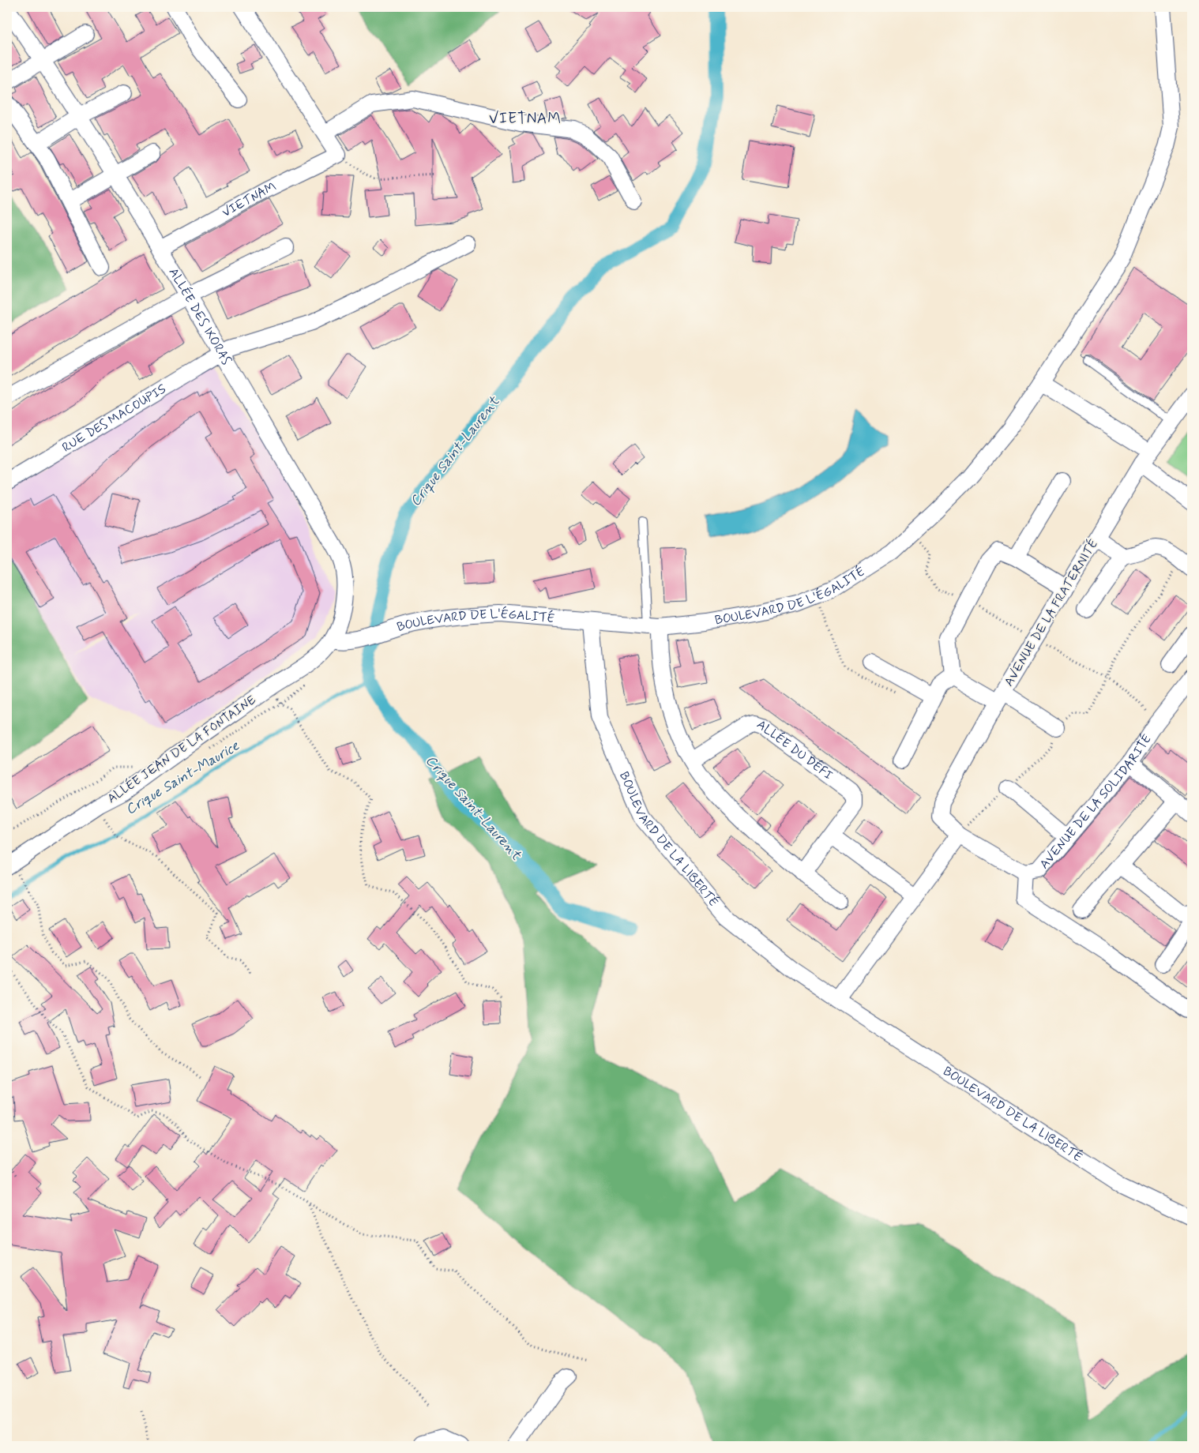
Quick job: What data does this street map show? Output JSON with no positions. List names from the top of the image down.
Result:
{
  "streets": {
    "street": [
      "VIETNAM",
      "ALLÉE DES IXORAS",
      "RUE DES MACOUPIS",
      "BOULEVARD DE L'ÉGALITÉ",
      "AVENUE DE LA FRATERNITÉ",
      "ALLÉE JEAN DE LA FONTAINE",
      "ALLÉE DU DÉFI",
      "AVENUE DE LA SOLIDARITÉ",
      "BOULEVARD DE LA LIBERTÉ"
    ]
  },
  "crossings": [
    ["VIETNAM", "ALLÉE DES IXORAS"],
    ["ALLÉE DES IXORAS", "RUE DES MACOUPIS"],
    ["ALLÉE DES IXORAS", "BOULEVARD DE L'ÉGALITÉ"],
    ["ALLÉE DES IXORAS", "ALLÉE JEAN DE LA FONTAINE"],
    ["BOULEVARD DE L'ÉGALITÉ", "ALLÉE JEAN DE LA FONTAINE"],
    ["BOULEVARD DE L'ÉGALITÉ", "BOULEVARD DE LA LIBERTÉ"],
    ["AVENUE DE LA FRATERNITÉ", "AVENUE DE LA SOLIDARITÉ"]
  ],
  "districts": ["VIETNAM"],
  "water": ["Crique Saint-Laurent", "Crique Saint-Maurice"]
}
